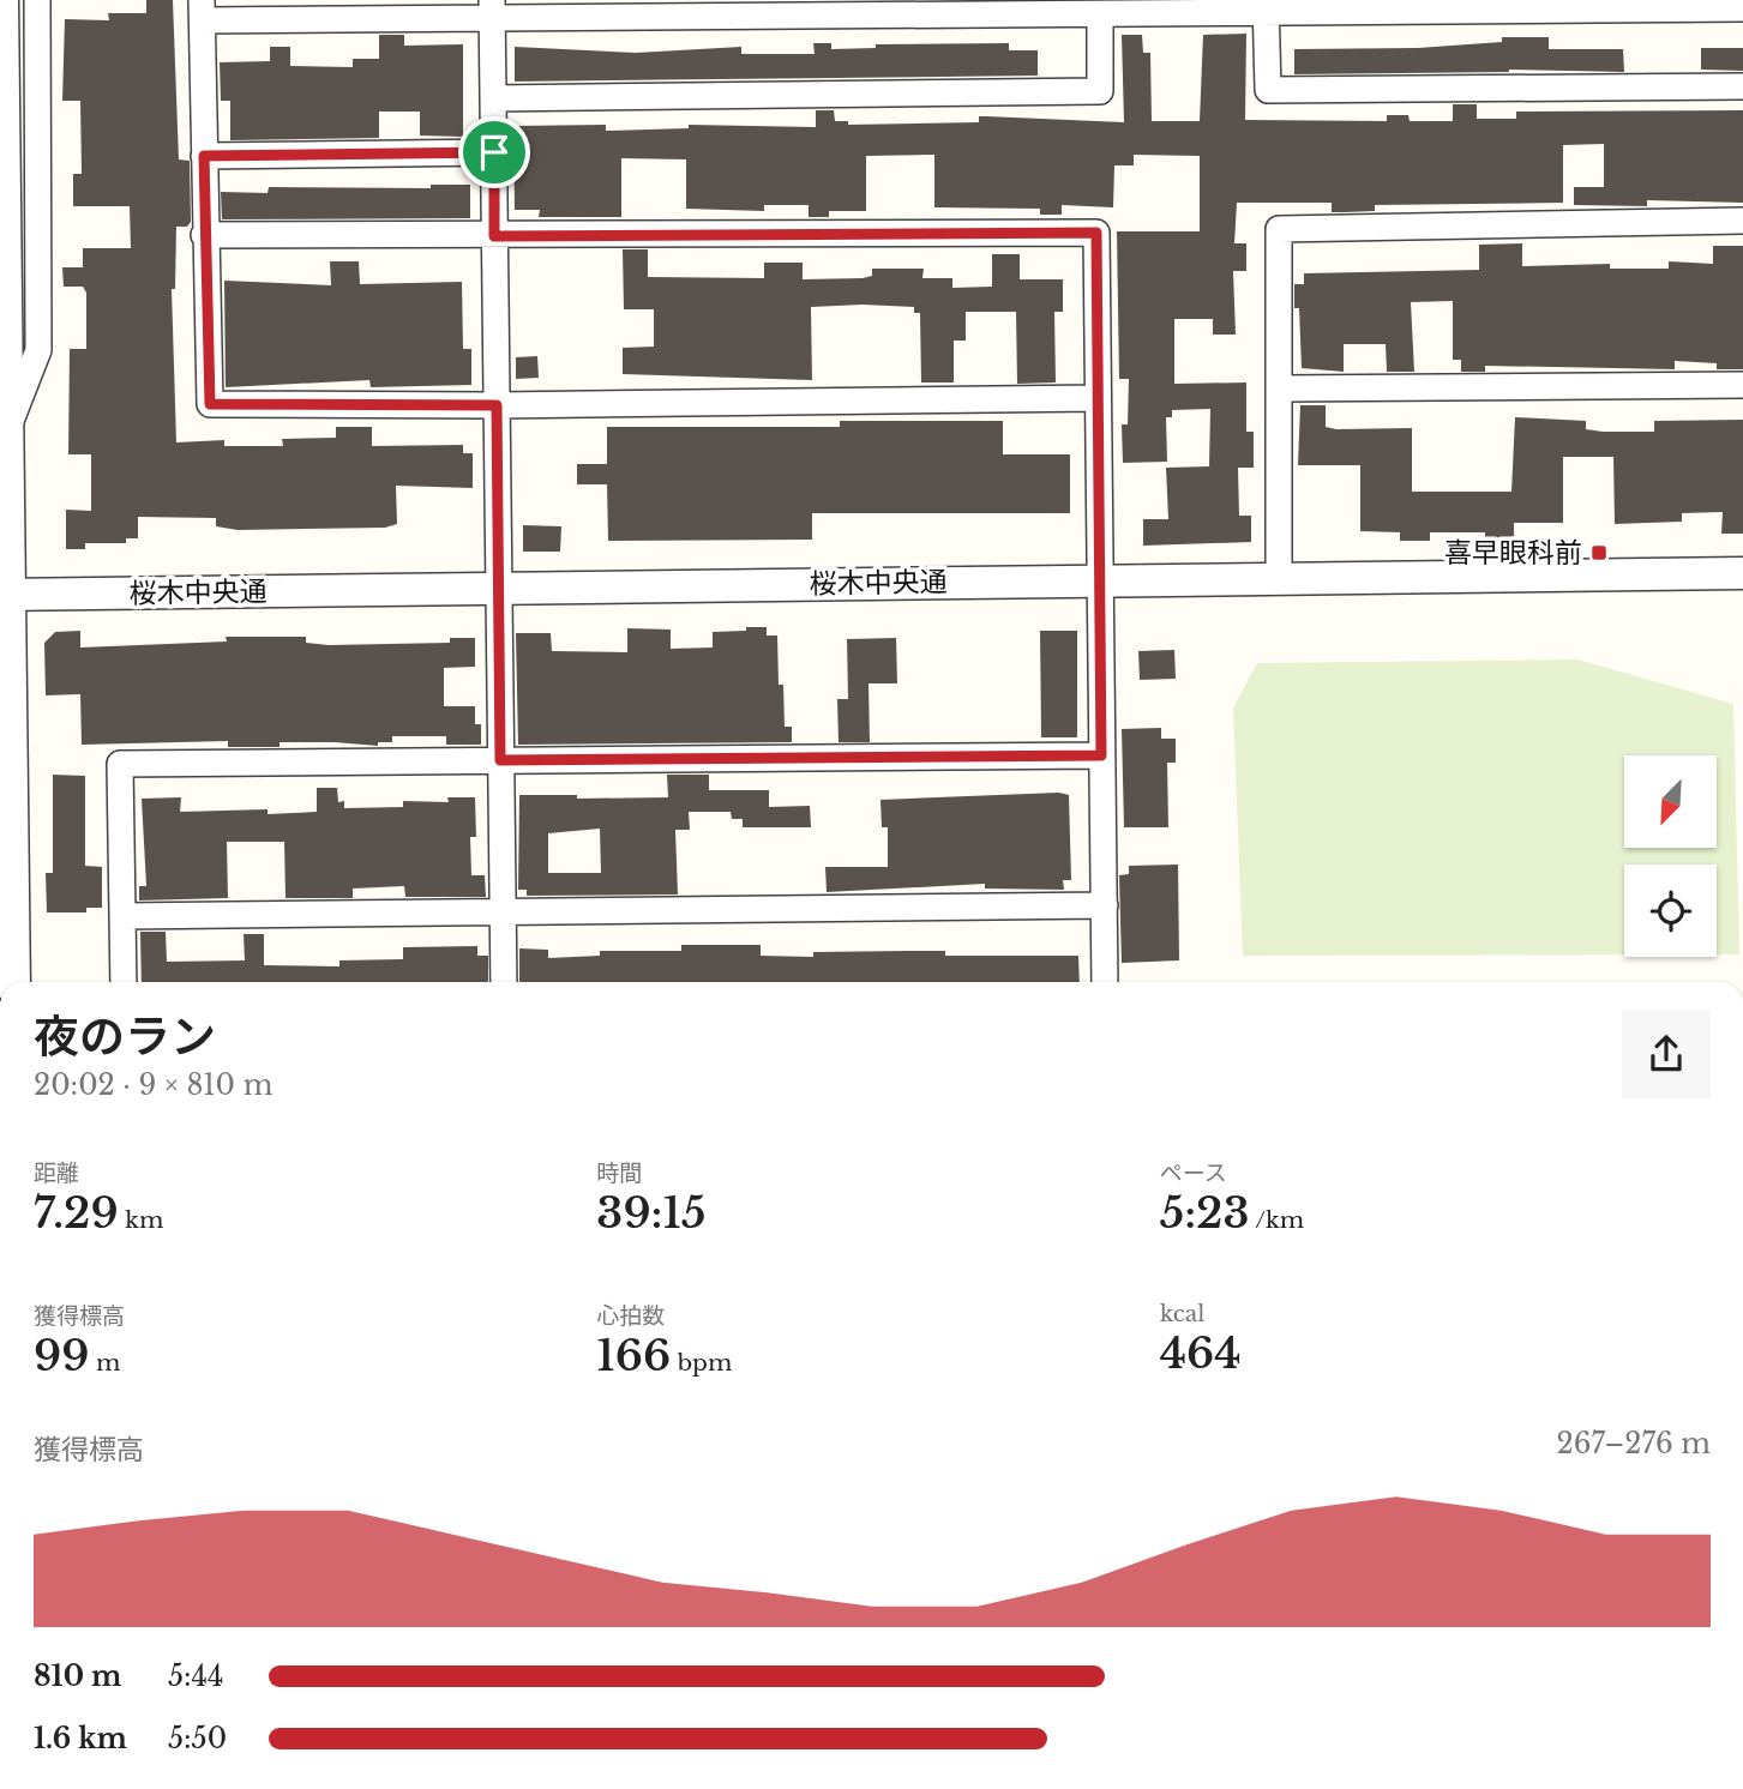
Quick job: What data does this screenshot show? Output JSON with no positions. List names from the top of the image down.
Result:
{
  "streets": {
    "street": ["桜木中央通"]
  },
  "places": {
    "transit": ["喜早眼科前"]
  },
  "north": "bottom left",
  "page": {
    "heading": ["夜のラン", "20:02 · 9 × 810 m"],
    "stats": [
      ["距離", "7.29 km"],
      ["時間", "39:15"],
      ["ペース", "5:23 /km"],
      ["獲得標高", "99 m"],
      ["心拍数", "166 bpm"],
      ["kcal", "464"]
    ],
    "chart": ["獲得標高", "267–276 m"],
    "list": [
      {
        "name": "810 m",
        "note": "5:44"
      },
      {
        "name": "1.6 km",
        "note": "5:50"
      }
    ]
  }
}
